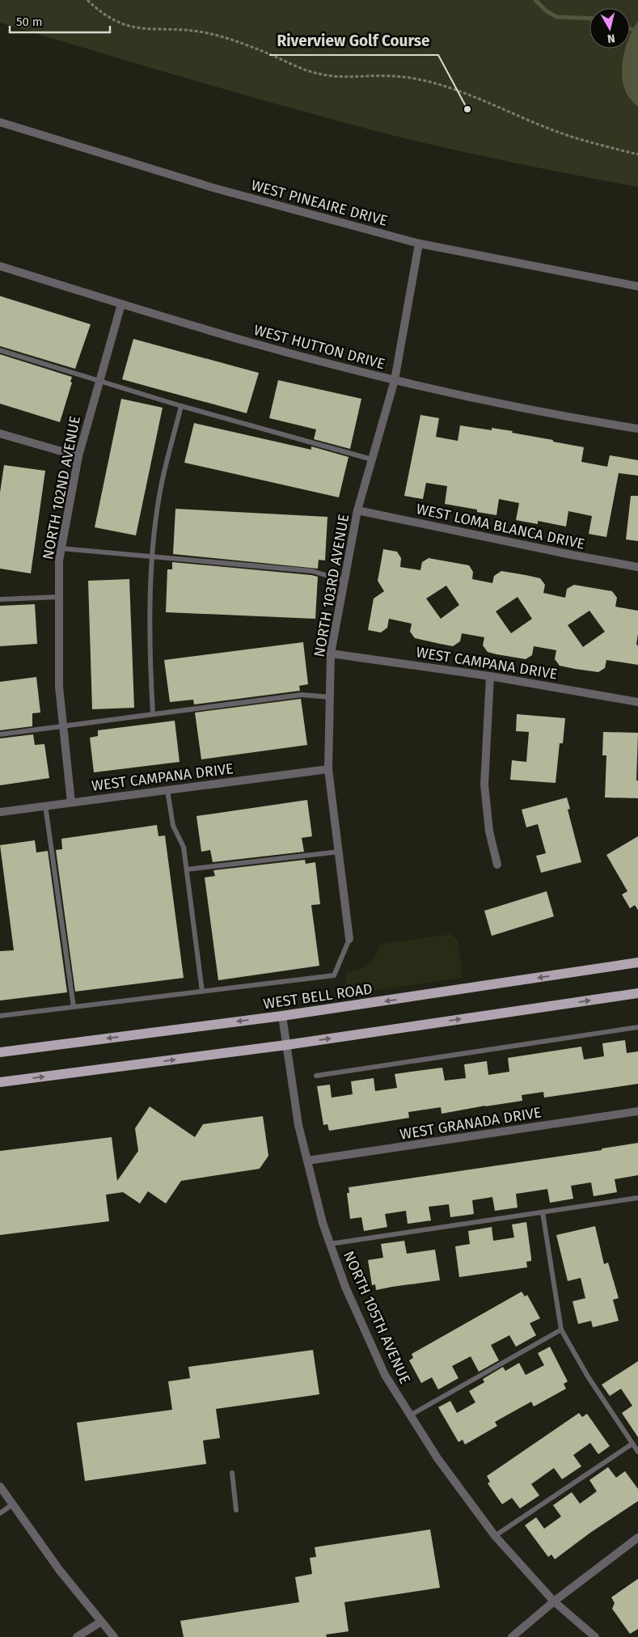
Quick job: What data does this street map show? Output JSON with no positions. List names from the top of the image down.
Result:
{
  "streets": {
    "main road": ["WEST BELL ROAD"],
    "street": [
      "WEST PINEAIRE DRIVE",
      "WEST HUTTON DRIVE",
      "NORTH 102ND AVENUE",
      "WEST LOMA BLANCA DRIVE",
      "NORTH 103RD AVENUE",
      "WEST CAMPANA DRIVE",
      "WEST GRANADA DRIVE",
      "NORTH 105TH AVENUE"
    ]
  },
  "crossings": [
    ["WEST PINEAIRE DRIVE", "NORTH 103RD AVENUE"],
    ["WEST HUTTON DRIVE", "NORTH 102ND AVENUE"],
    ["WEST HUTTON DRIVE", "NORTH 103RD AVENUE"],
    ["NORTH 102ND AVENUE", "WEST CAMPANA DRIVE"],
    ["WEST LOMA BLANCA DRIVE", "NORTH 103RD AVENUE"],
    ["NORTH 103RD AVENUE", "WEST CAMPANA DRIVE"],
    ["WEST BELL ROAD", "NORTH 105TH AVENUE"],
    ["WEST GRANADA DRIVE", "NORTH 105TH AVENUE"]
  ],
  "places": ["Riverview Golf Course"],
  "scale_bar": "50 m",
  "north": "bottom"
}
